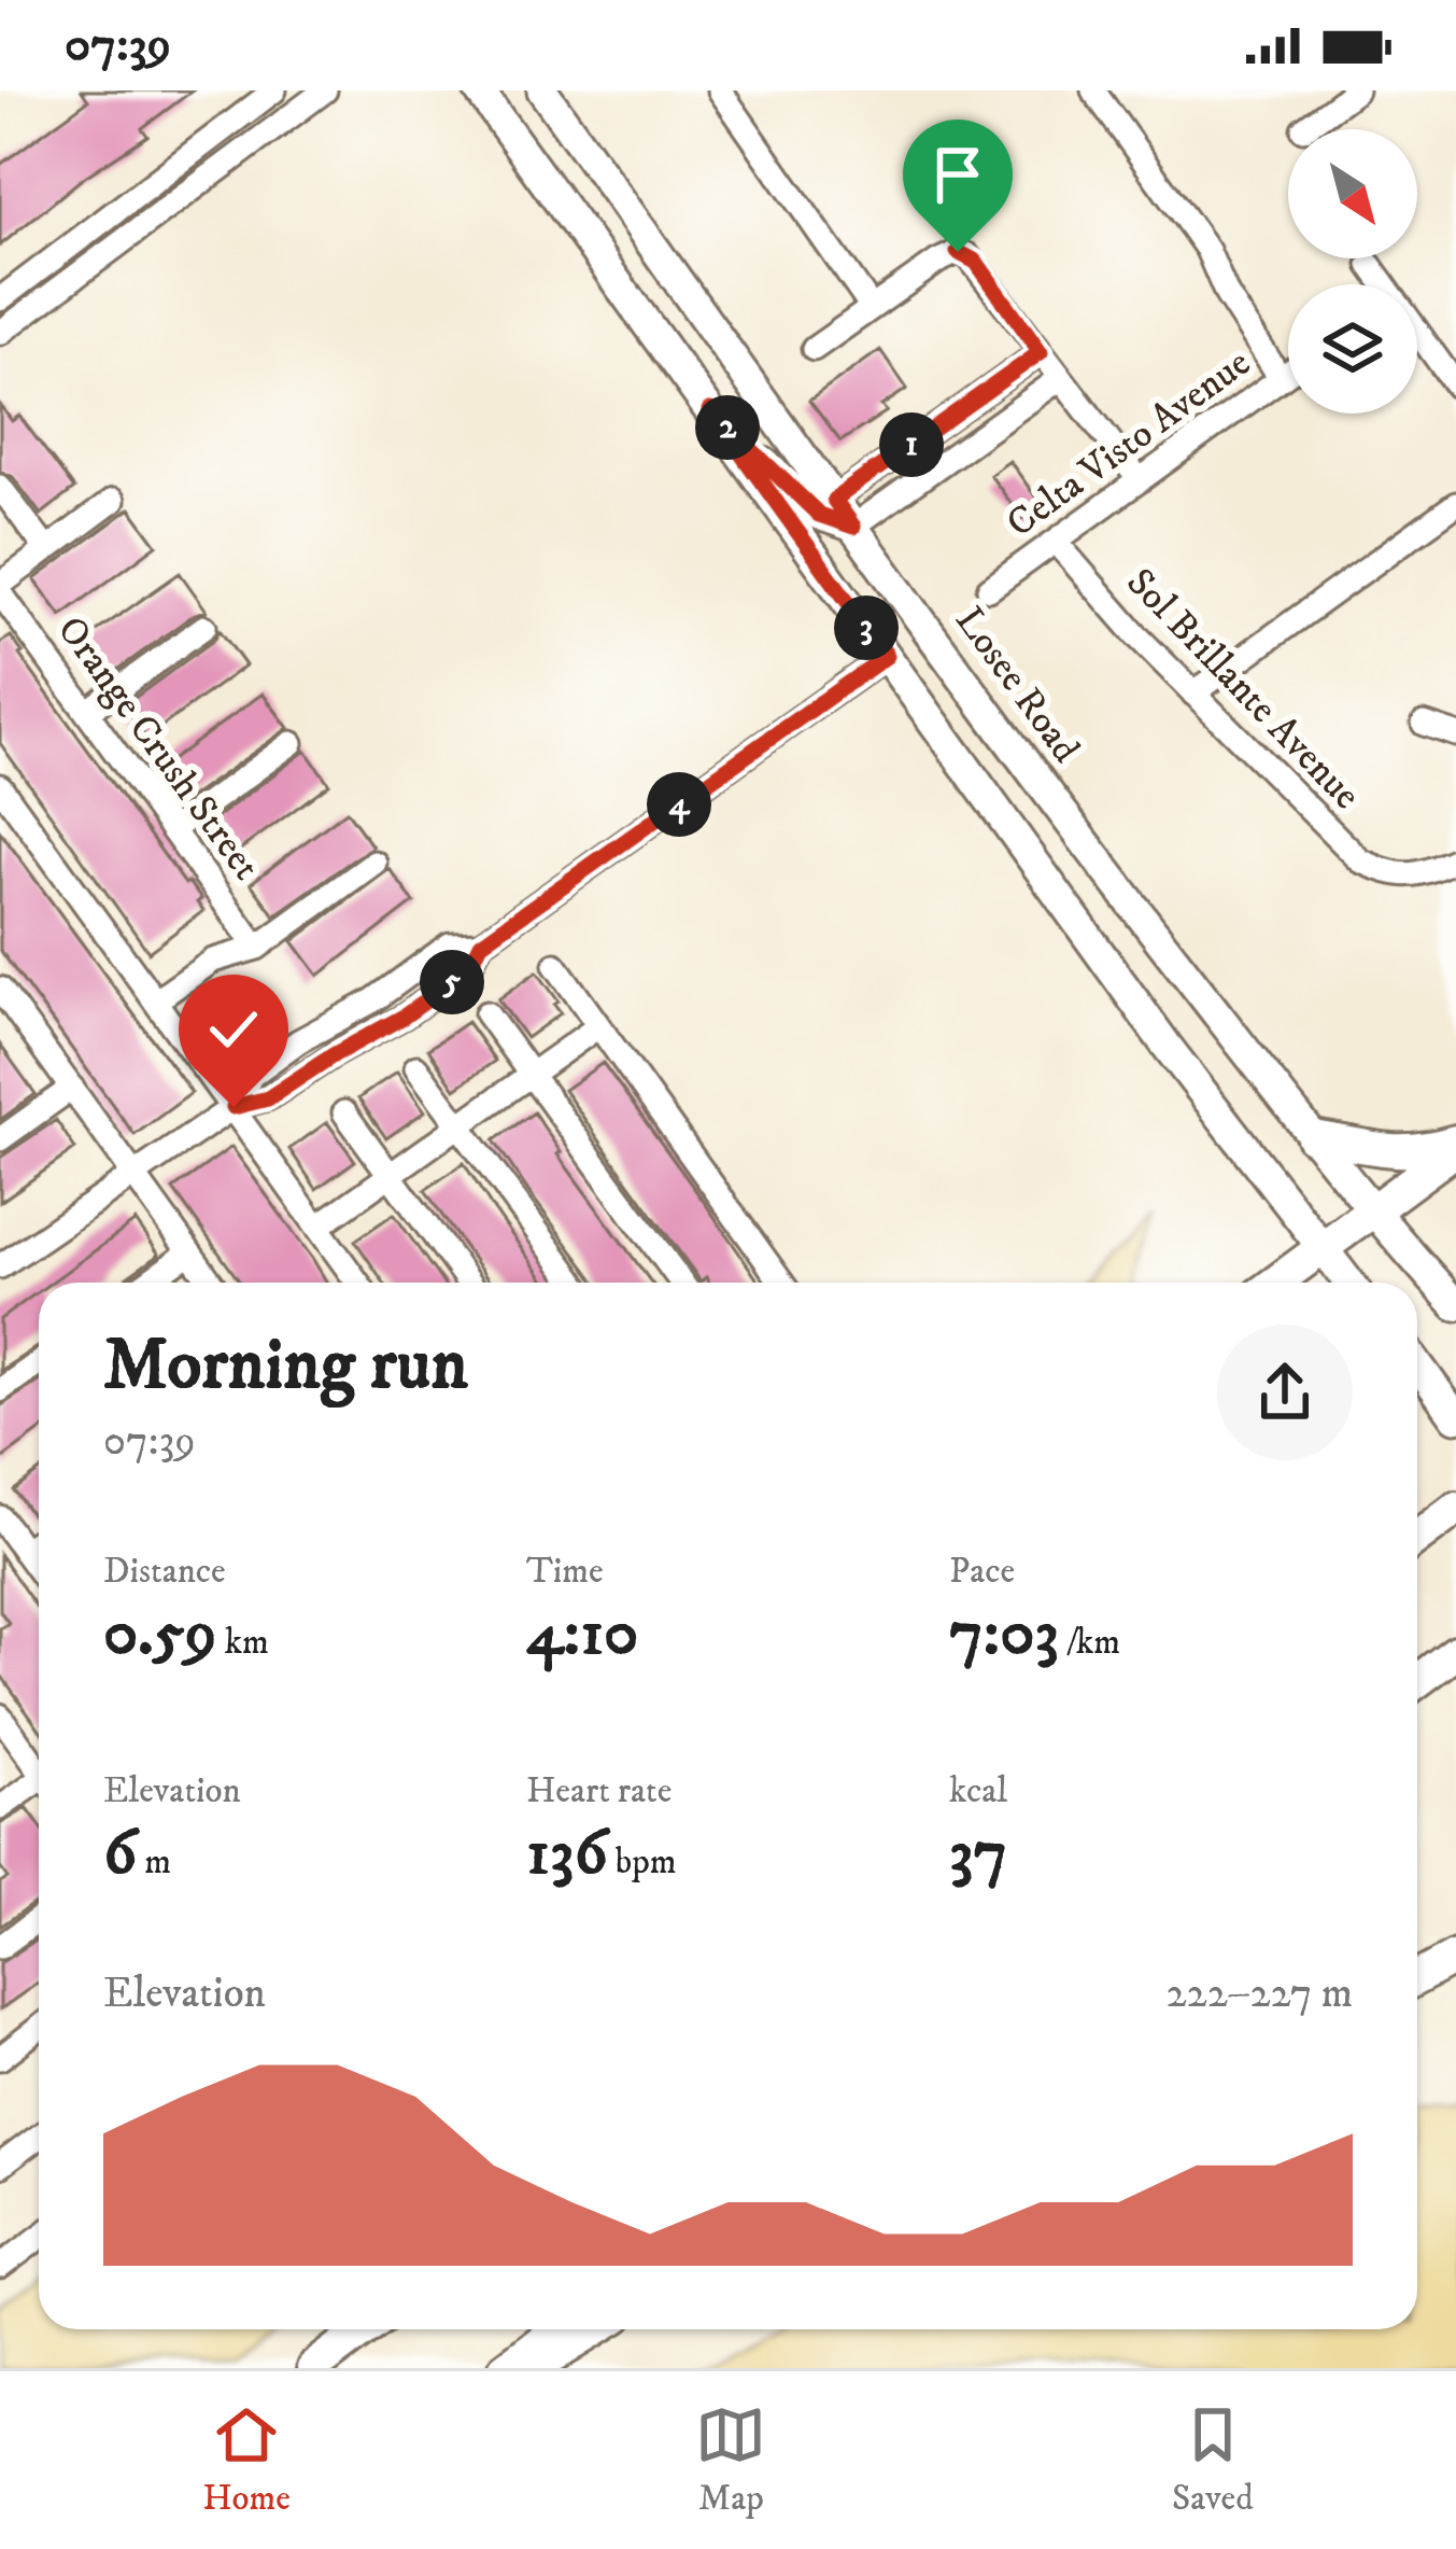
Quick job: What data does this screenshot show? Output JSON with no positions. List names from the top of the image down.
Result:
{
  "streets": {
    "main road": ["Losee Road"],
    "street": ["Celta Visto Avenue", "Sol Brillante Avenue", "Orange Crush Street"]
  },
  "crossings": [
    ["Celta Visto Avenue", "Sol Brillante Avenue"]
  ],
  "north": "bottom right",
  "page": {
    "status": "07:39",
    "pins": [
      "2",
      "1",
      "3",
      "4",
      "5"
    ],
    "heading": ["Morning run", "07:39"],
    "stats": [
      ["Distance", "0.59 km"],
      ["Time", "4:10"],
      ["Pace", "7:03 /km"],
      ["Elevation", "6 m"],
      ["Heart rate", "136 bpm"],
      ["kcal", "37"]
    ],
    "chart": ["Elevation", "222–227 m"],
    "tabs": ["Home", "Map", "Saved"]
  }
}
